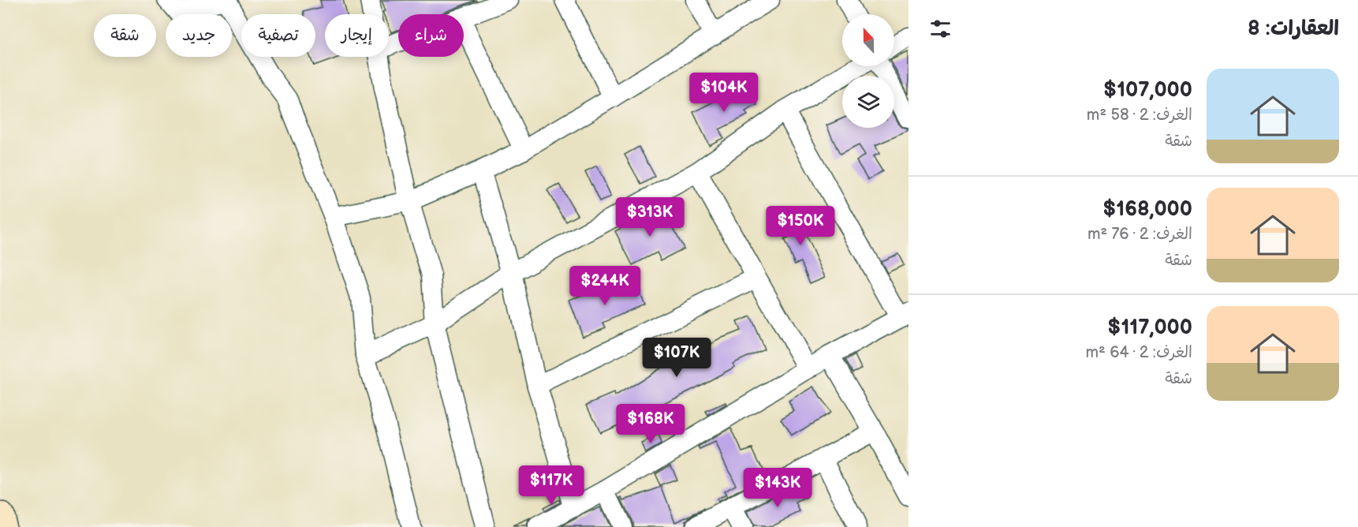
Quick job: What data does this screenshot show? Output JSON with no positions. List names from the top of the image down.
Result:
{
  "north": "top",
  "page": {
    "heading": "العقارات: 8",
    "chip": [
      "شراء",
      "إيجار",
      "تصفية",
      "جديد",
      "شقة"
    ],
    "list": [
      {
        "name": "$107,000",
        "note": "الغرف: 2 · 58 m² · شقة"
      },
      {
        "name": "$168,000",
        "note": "الغرف: 2 · 76 m² · شقة"
      },
      {
        "name": "$117,000",
        "note": "الغرف: 2 · 64 m² · شقة"
      }
    ],
    "price": [
      "$104K",
      "$313K",
      "$150K",
      "$244K",
      "$107K",
      "$168K",
      "$117K",
      "$143K"
    ]
  }
}
